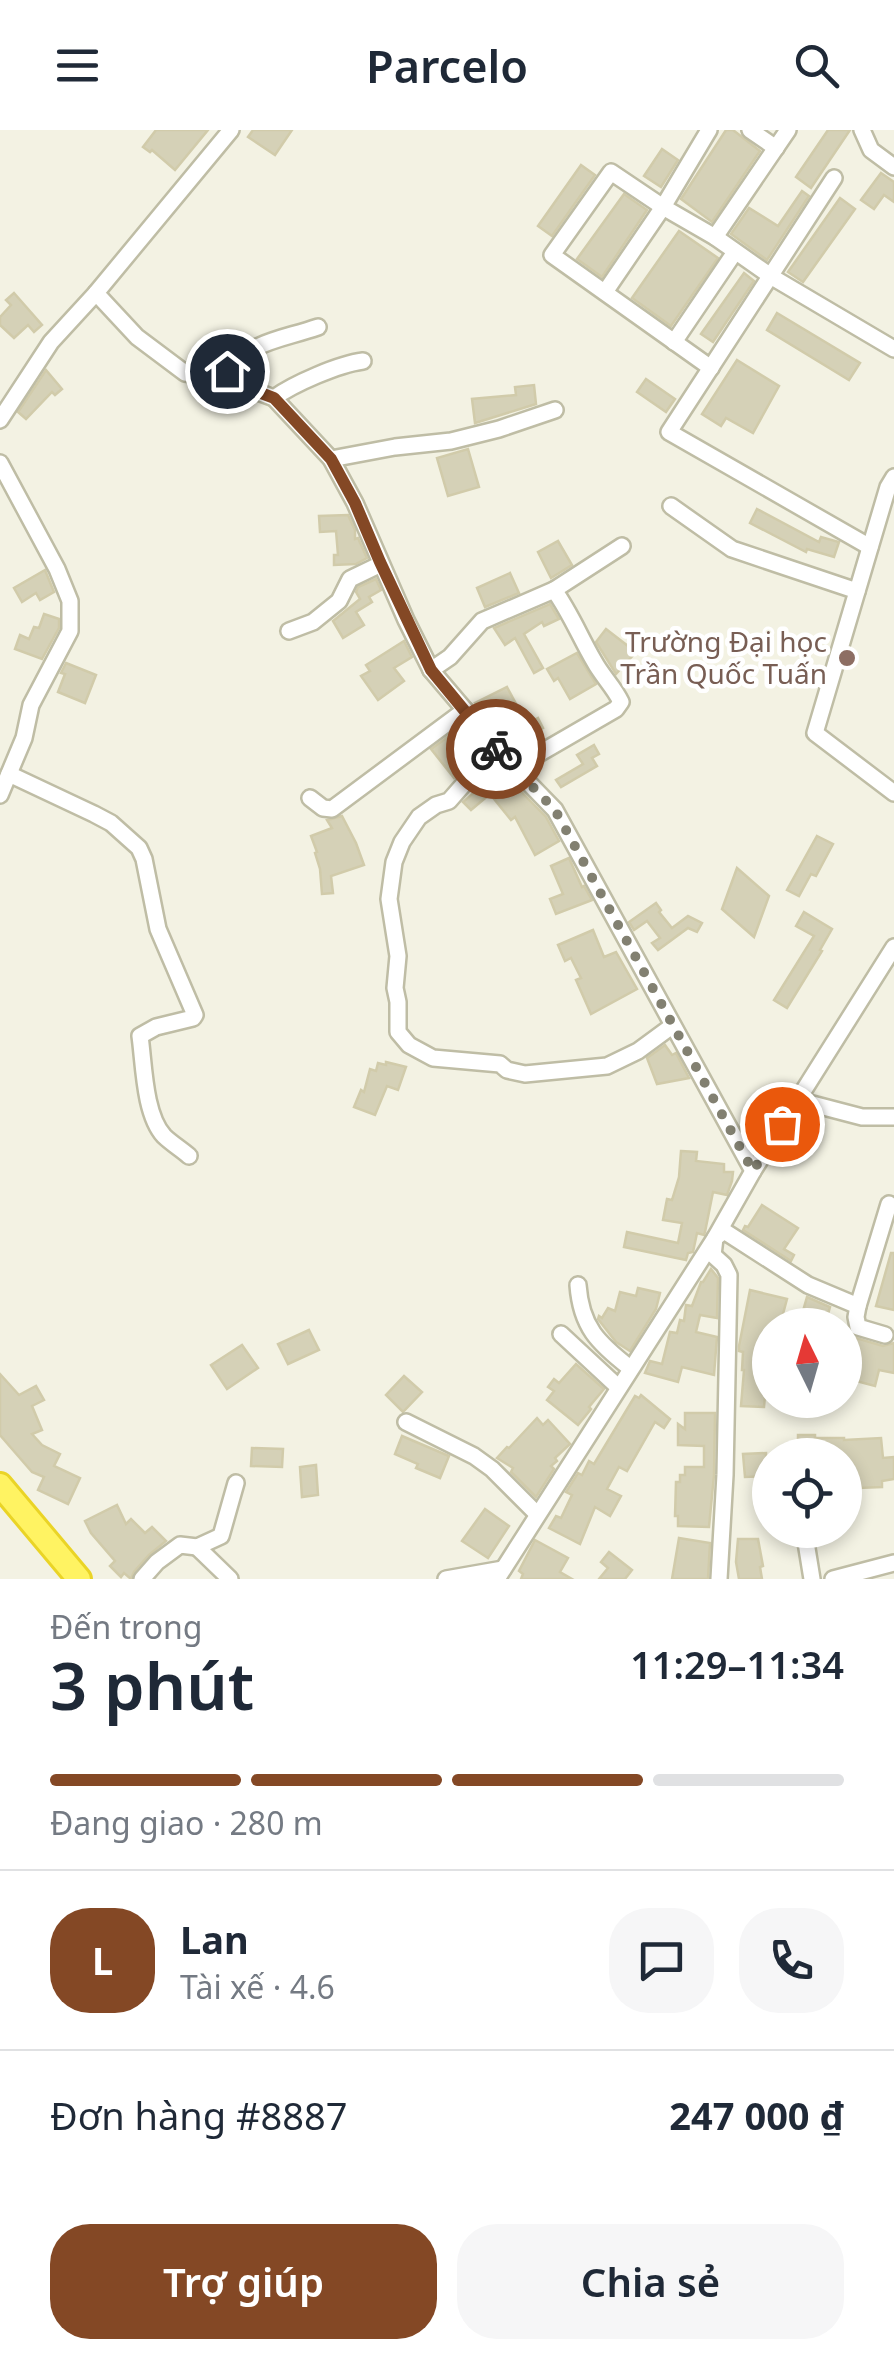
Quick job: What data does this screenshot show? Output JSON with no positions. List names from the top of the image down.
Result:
{
  "places": ["Trường Đại học Trần Quốc Tuấn"],
  "north": "top",
  "page": {
    "header": "Parcelo",
    "heading": ["3 phút", "Đến trong", "11:29–11:34"],
    "panel": [
      "Lan",
      "Tài xế · 4.6",
      "Đơn hàng #8887",
      "247 000 ₫"
    ],
    "bar": "Đang giao · 280 m",
    "round": "L",
    "buttons": ["Trợ giúp", "Chia sẻ"]
  }
}
